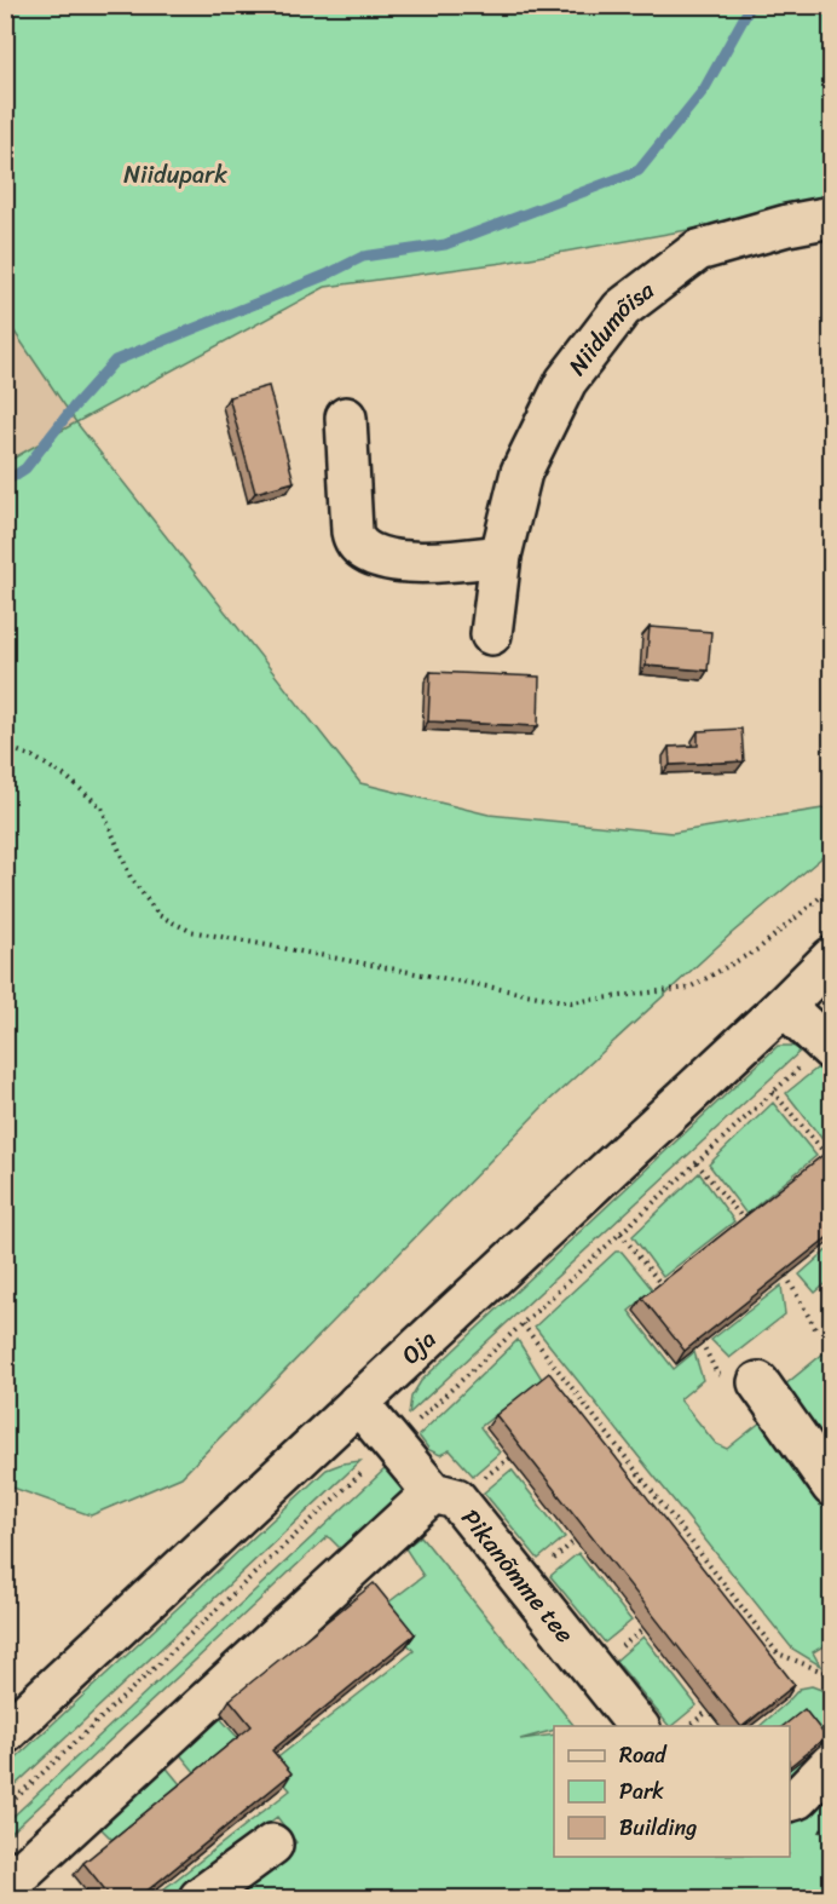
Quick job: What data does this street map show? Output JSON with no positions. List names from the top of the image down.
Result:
{
  "streets": {
    "street": ["Niidumõisa", "Oja", "Pikanõmme tee"]
  },
  "crossings": [
    ["Oja", "Pikanõmme tee"]
  ],
  "parks": ["Niidupark"],
  "legend": ["Road", "Park", "Building"]
}
